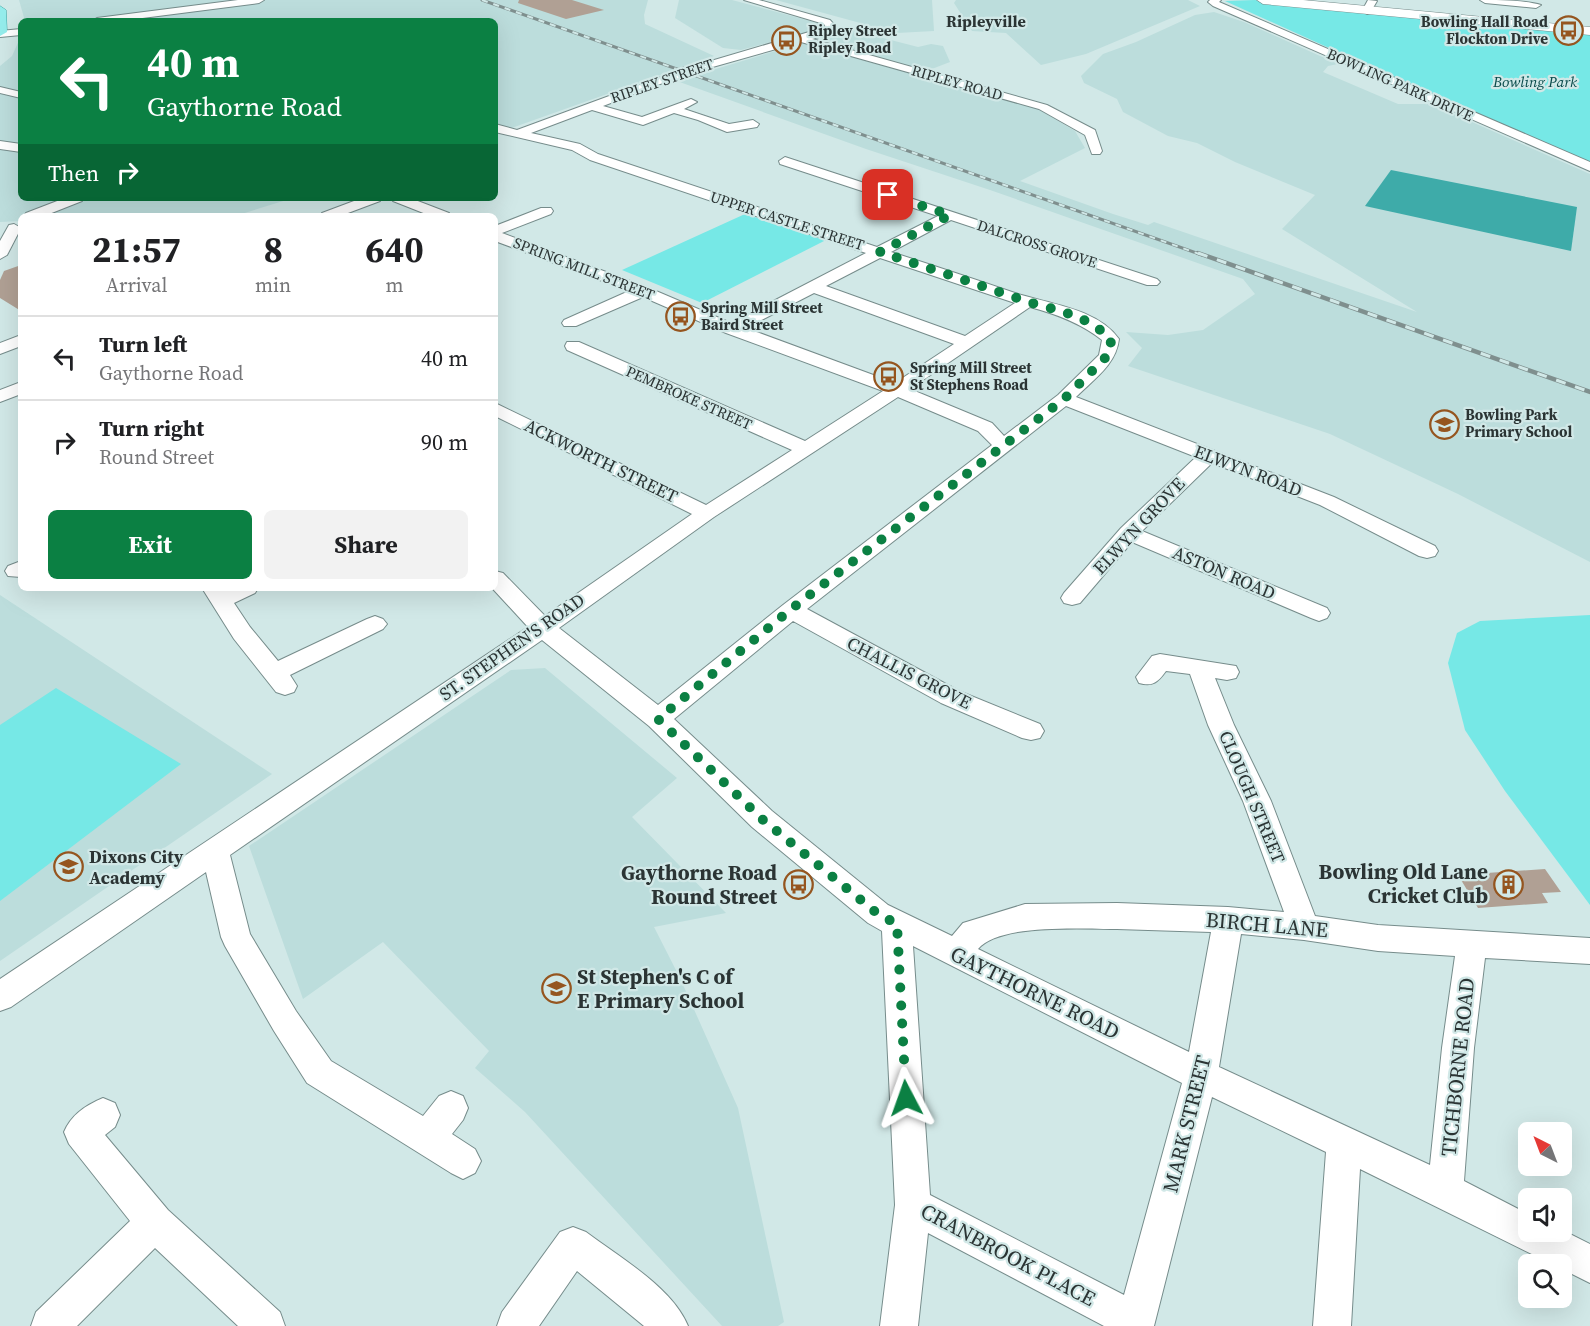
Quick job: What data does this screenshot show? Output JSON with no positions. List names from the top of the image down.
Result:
{
  "streets": {
    "street": [
      "RIPLEY STREET",
      "RIPLEY ROAD",
      "BOWLING PARK DRIVE",
      "UPPER CASTLE STREET",
      "DALCROSS GROVE",
      "SPRING MILL STREET",
      "PEMBROKE STREET",
      "ACKWORTH STREET",
      "ELWYN ROAD",
      "ELWYN GROVE",
      "ASTON ROAD",
      "ST. STEPHEN'S ROAD",
      "CHALLIS GROVE",
      "CLOUGH STREET",
      "BIRCH LANE",
      "GAYTHORNE ROAD",
      "TICHBORNE ROAD",
      "MARK STREET",
      "CRANBROOK PLACE"
    ]
  },
  "crossings": [
    ["RIPLEY STREET", "RIPLEY ROAD"],
    ["RIPLEY STREET", "UPPER CASTLE STREET"],
    ["UPPER CASTLE STREET", "ELWYN ROAD"],
    ["UPPER CASTLE STREET", "ST. STEPHEN'S ROAD"],
    ["SPRING MILL STREET", "ST. STEPHEN'S ROAD"],
    ["PEMBROKE STREET", "ST. STEPHEN'S ROAD"],
    ["ACKWORTH STREET", "ST. STEPHEN'S ROAD"],
    ["ELWYN ROAD", "ELWYN GROVE"],
    ["ELWYN GROVE", "ASTON ROAD"],
    ["ST. STEPHEN'S ROAD", "GAYTHORNE ROAD"],
    ["CLOUGH STREET", "BIRCH LANE"],
    ["BIRCH LANE", "GAYTHORNE ROAD"],
    ["BIRCH LANE", "TICHBORNE ROAD"],
    ["BIRCH LANE", "MARK STREET"],
    ["GAYTHORNE ROAD", "TICHBORNE ROAD"],
    ["GAYTHORNE ROAD", "MARK STREET"],
    ["MARK STREET", "CRANBROOK PLACE"]
  ],
  "districts": ["Ripleyville"],
  "parks": ["Bowling Park"],
  "places": {
    "bus stop": [
      "Bowling Hall Road Flockton Drive",
      "Ripley Street Ripley Road",
      "Spring Mill Street Baird Street",
      "Spring Mill Street St Stephens Road",
      "Gaythorne Road Round Street"
    ],
    "school or university": ["Bowling Park Primary School", "Dixons City Academy", "St Stephen's C of E Primary School"],
    "building": ["Bowling Old Lane Cricket Club"]
  },
  "north": "top left",
  "page": {
    "turn": ["40 m", "Gaythorne Road"],
    "then": "Then",
    "eta": [
      "21:57",
      "Arrival",
      "8",
      "min",
      "640",
      "m"
    ],
    "list": [
      {
        "name": "Turn left",
        "note": "Gaythorne Road",
        "value": "40 m"
      },
      {
        "name": "Turn right",
        "note": "Round Street",
        "value": "90 m"
      }
    ],
    "buttons": ["Exit", "Share"]
  }
}
